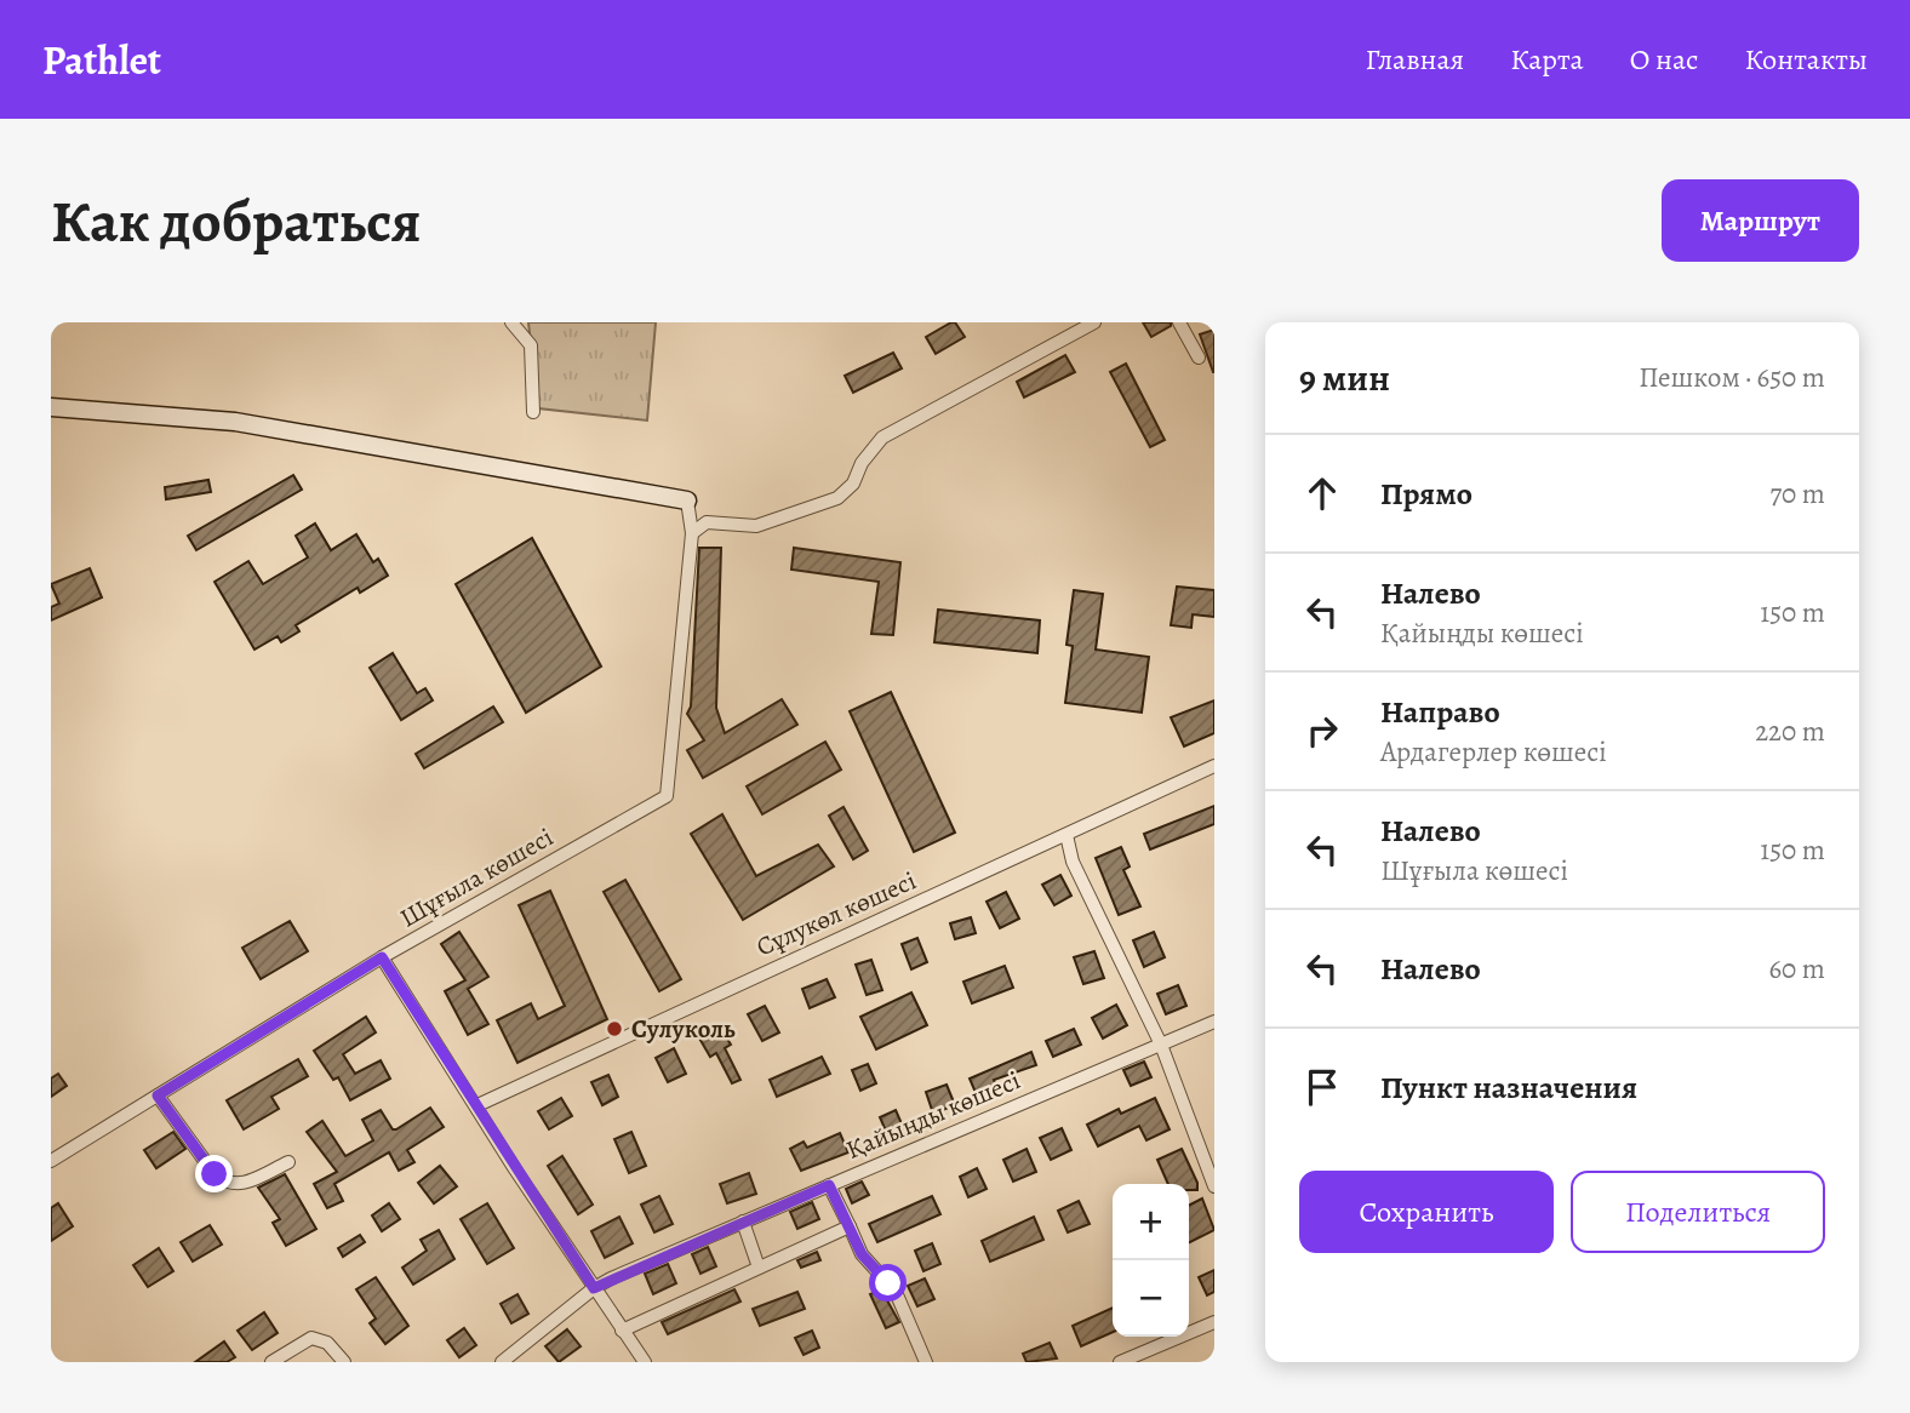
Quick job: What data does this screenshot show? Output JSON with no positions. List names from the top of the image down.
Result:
{
  "streets": {
    "street": ["Шұғыла көшесі", "Сұлукөл көшесі", "Қайыңды көшесі"]
  },
  "places": ["Сулуколь"],
  "page": {
    "header": "Pathlet",
    "nav": [
      "Главная",
      "Карта",
      "О нас",
      "Контакты"
    ],
    "buttons": [
      "Маршрут",
      ["Сохранить", "Поделиться"]
    ],
    "title": "Как добраться",
    "heading": ["9 мин", "Пешком · 650 m"],
    "list": [
      ["Прямо", "70 m"],
      ["Налево", "Қайыңды көшесі", "150 m"],
      ["Направо", "Ардагерлер көшесі", "220 m"],
      ["Налево", "Шұғыла көшесі", "150 m"],
      ["Налево", "60 m"],
      "Пункт назначения"
    ],
    "map_buttons": ["+", "−"]
  }
}
